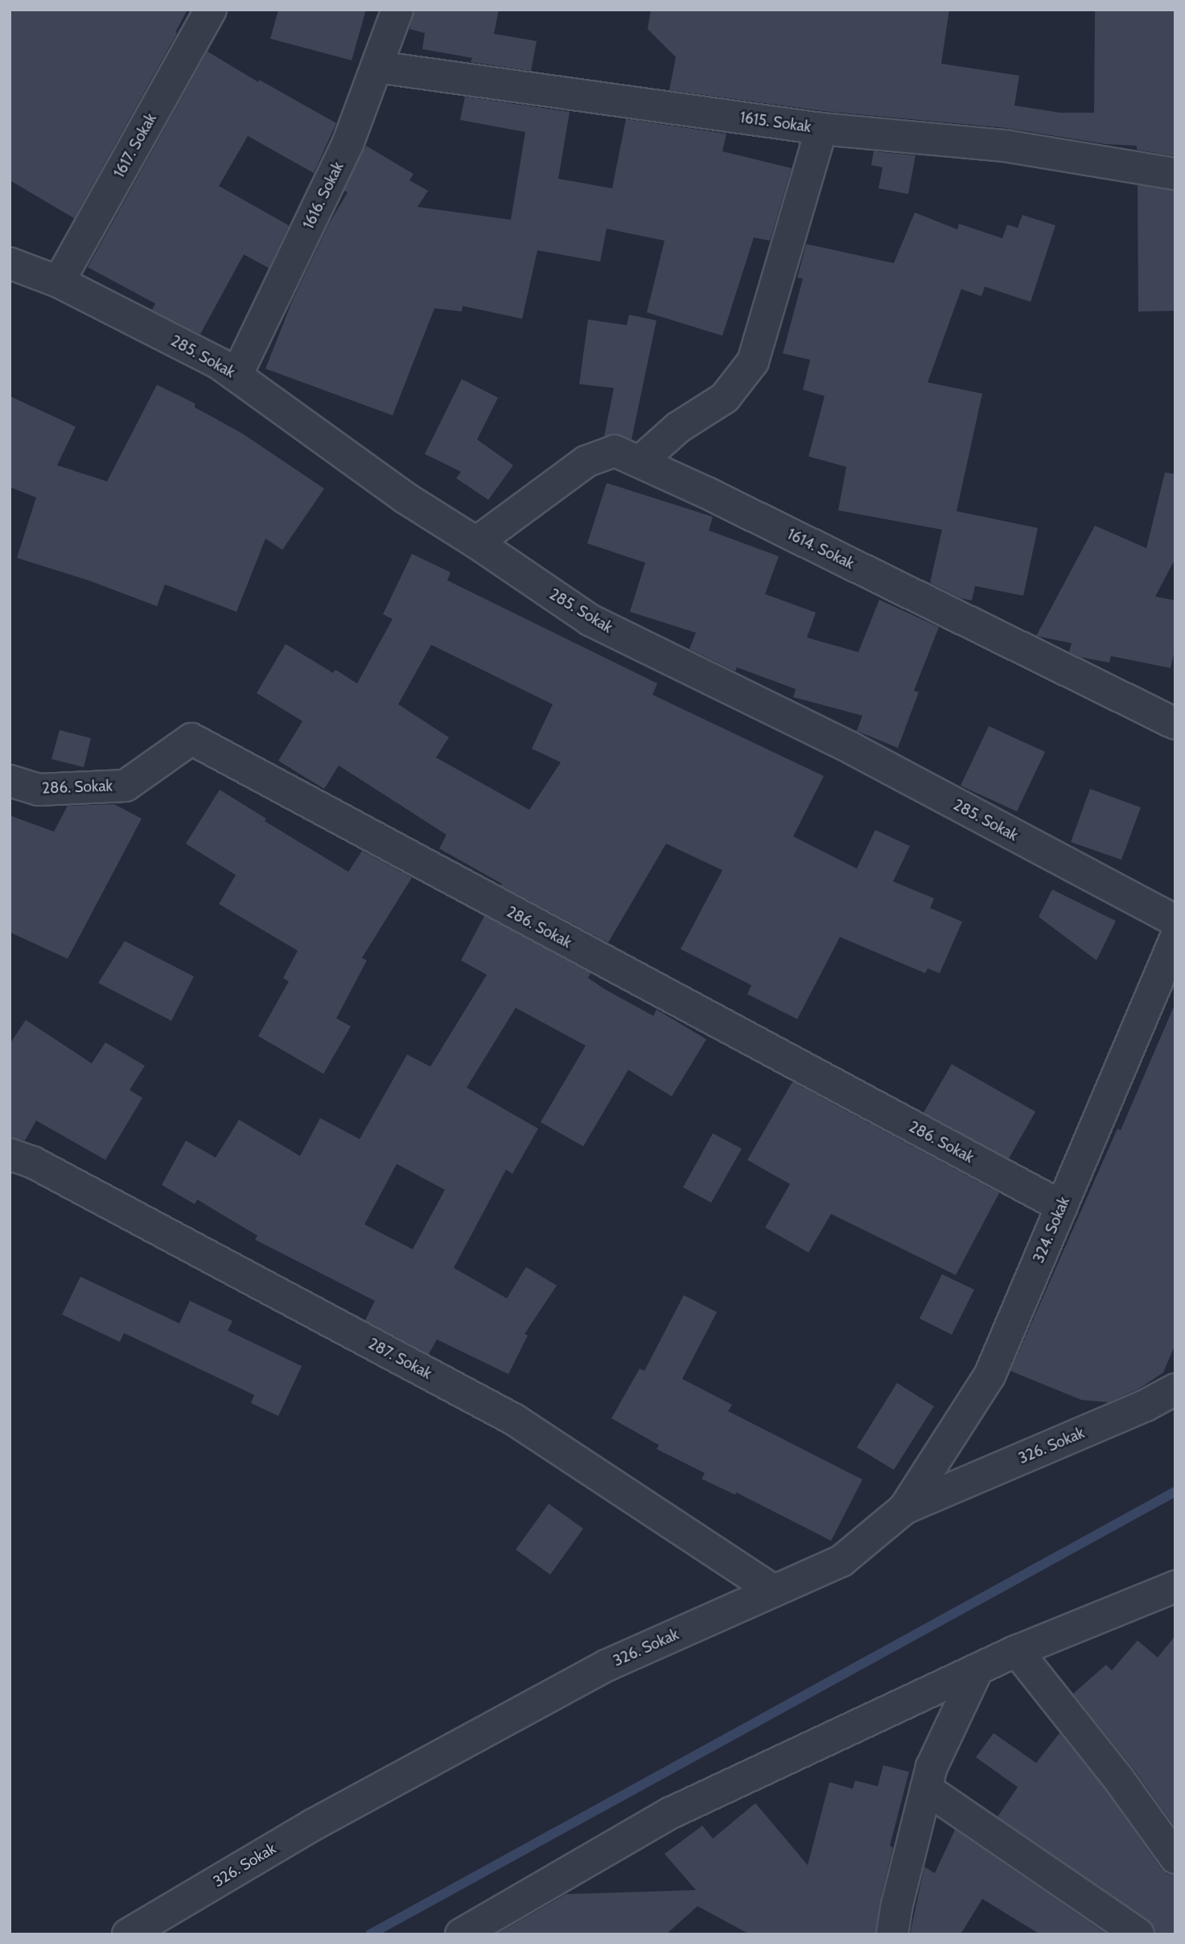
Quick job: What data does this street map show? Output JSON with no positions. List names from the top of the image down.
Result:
{
  "streets": {
    "street": [
      "1615. Sokak",
      "1617. Sokak",
      "1616. Sokak",
      "285. Sokak",
      "1614. Sokak",
      "286. Sokak",
      "324. Sokak",
      "287. Sokak",
      "326. Sokak"
    ]
  },
  "crossings": [
    ["1615. Sokak", "1616. Sokak"],
    ["1617. Sokak", "285. Sokak"],
    ["1616. Sokak", "285. Sokak"],
    ["285. Sokak", "1614. Sokak"],
    ["286. Sokak", "324. Sokak"],
    ["324. Sokak", "326. Sokak"],
    ["287. Sokak", "326. Sokak"]
  ]
}
